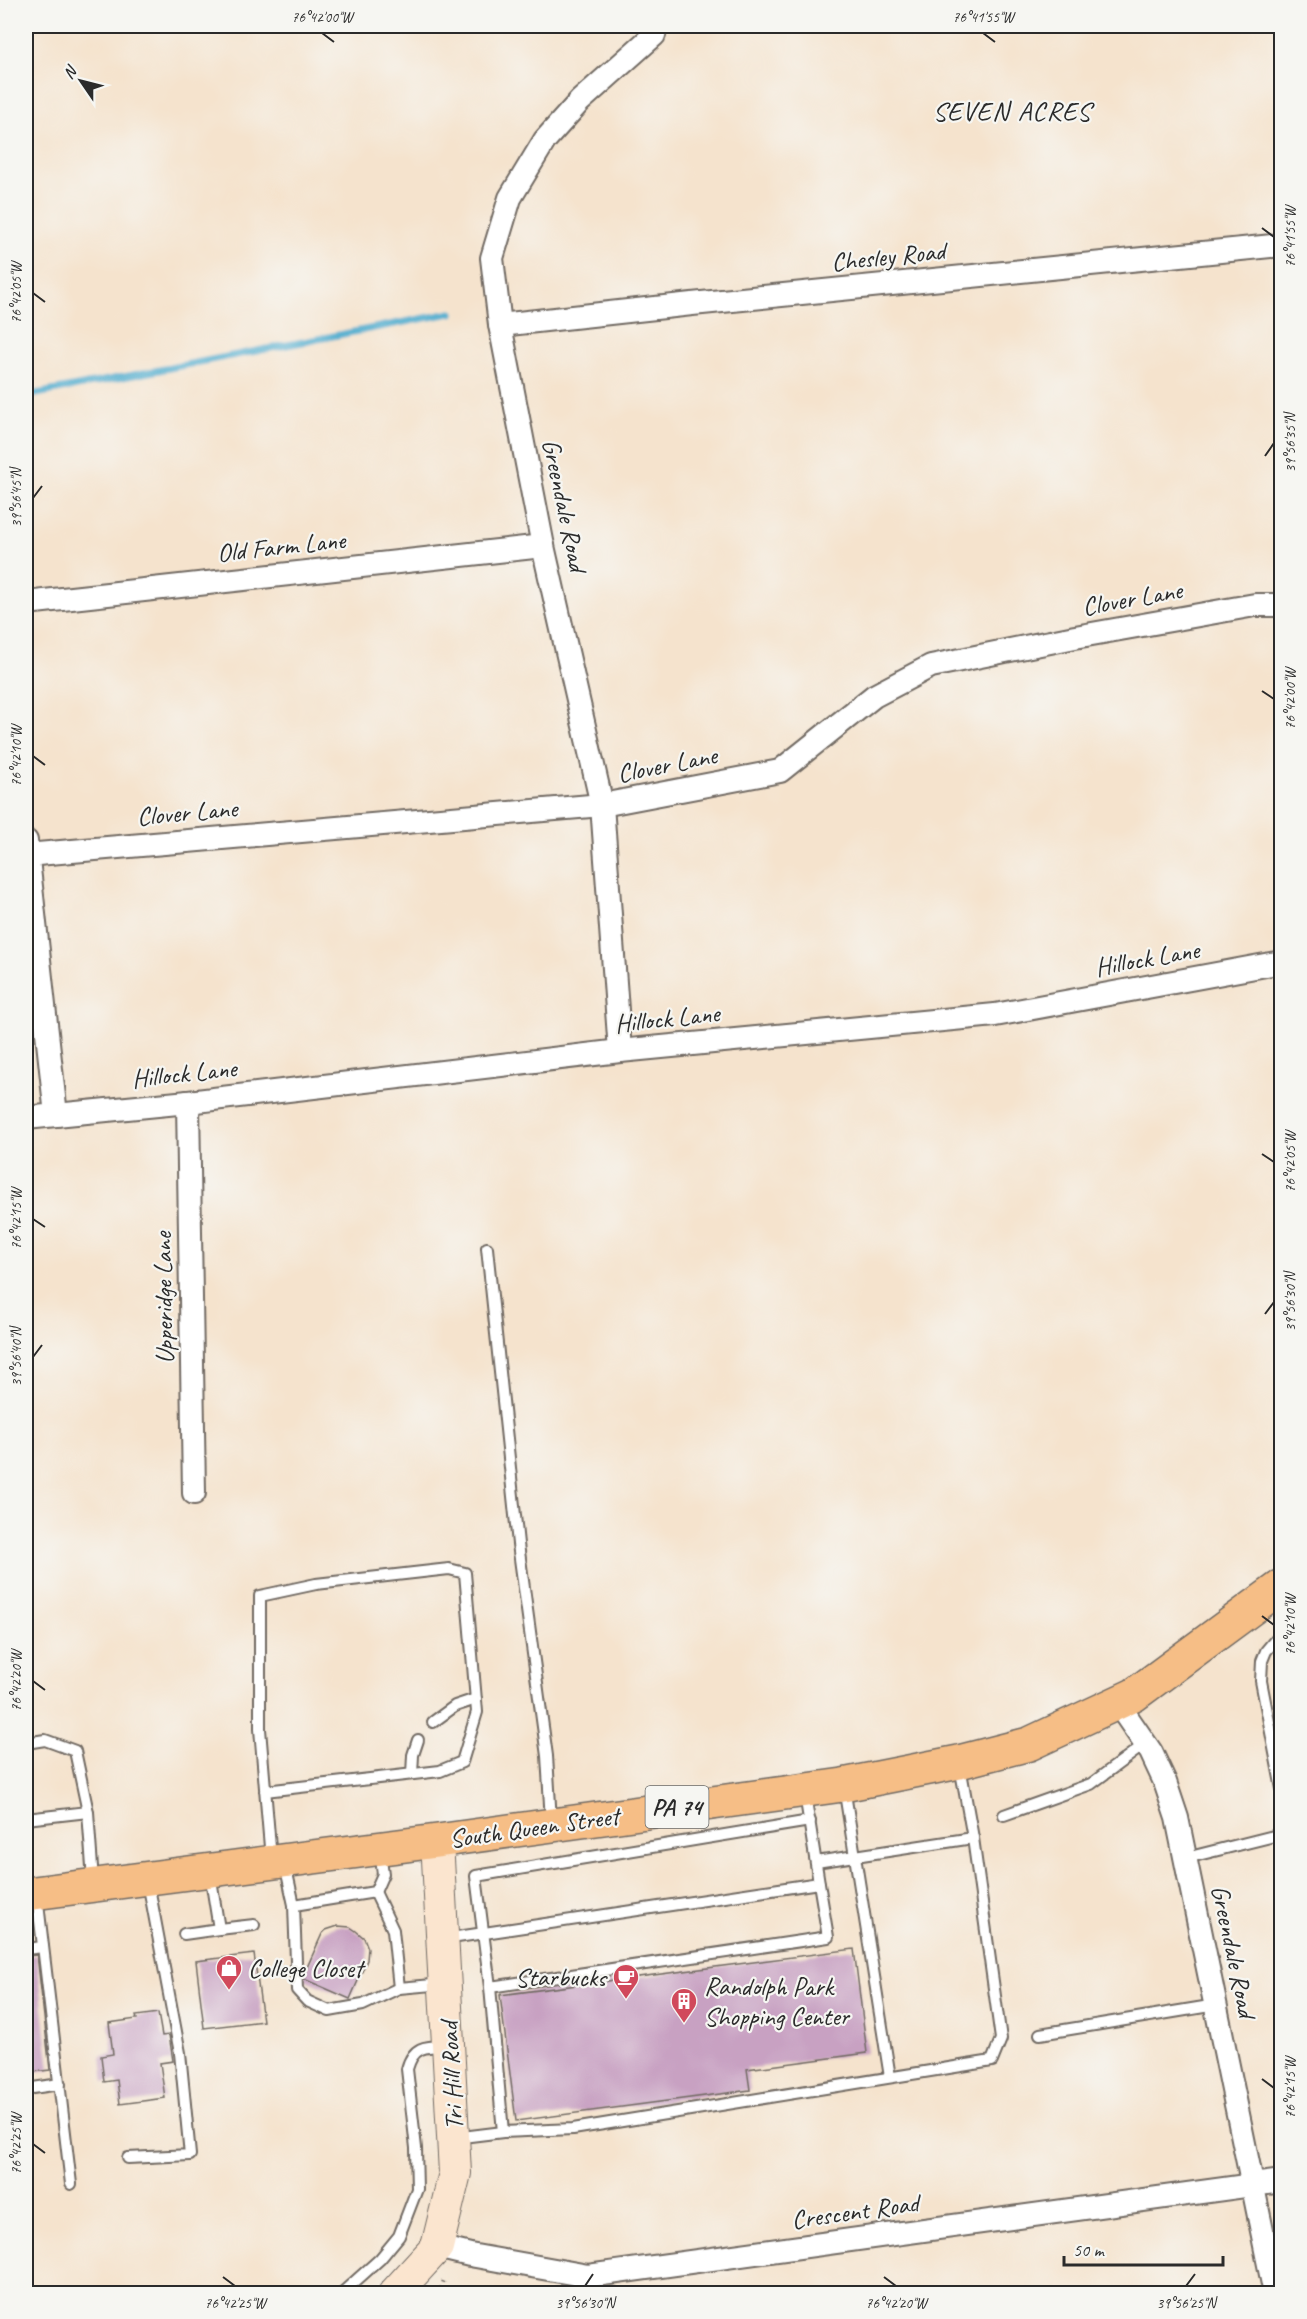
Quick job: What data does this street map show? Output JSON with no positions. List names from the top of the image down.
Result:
{
  "streets": {
    "main road": ["PA 74", "South Queen Street"],
    "street": [
      "Chesley Road",
      "Greendale Road",
      "Old Farm Lane",
      "Clover Lane",
      "Hillock Lane",
      "Upperidge Lane",
      "Tri Hill Road",
      "Crescent Road"
    ]
  },
  "crossings": [
    ["Chesley Road", "Greendale Road"],
    ["Greendale Road", "Old Farm Lane"],
    ["Greendale Road", "Clover Lane"],
    ["Greendale Road", "Hillock Lane"],
    ["Greendale Road", "South Queen Street"],
    ["Greendale Road", "Crescent Road"],
    ["Hillock Lane", "Upperidge Lane"],
    ["South Queen Street", "Tri Hill Road"],
    ["Tri Hill Road", "Crescent Road"]
  ],
  "districts": ["SEVEN ACRES"],
  "places": {
    "shop": ["College Closet"],
    "cafe": ["Starbucks"],
    "building": ["Randolph Park Shopping Center"]
  },
  "scale_bar": "50 m",
  "north": "top left",
  "coordinates": [
    "76°42'00\"W",
    "76°41'55\"W",
    "76°42'05\"W",
    "39°56'35\"N",
    "39°56'45\"N",
    "76°42'10\"W",
    "76°42'15\"W",
    "39°56'30\"N",
    "39°56'40\"N",
    "76°42'20\"W",
    "76°42'25\"W",
    "39°56'25\"N"
  ]
}
